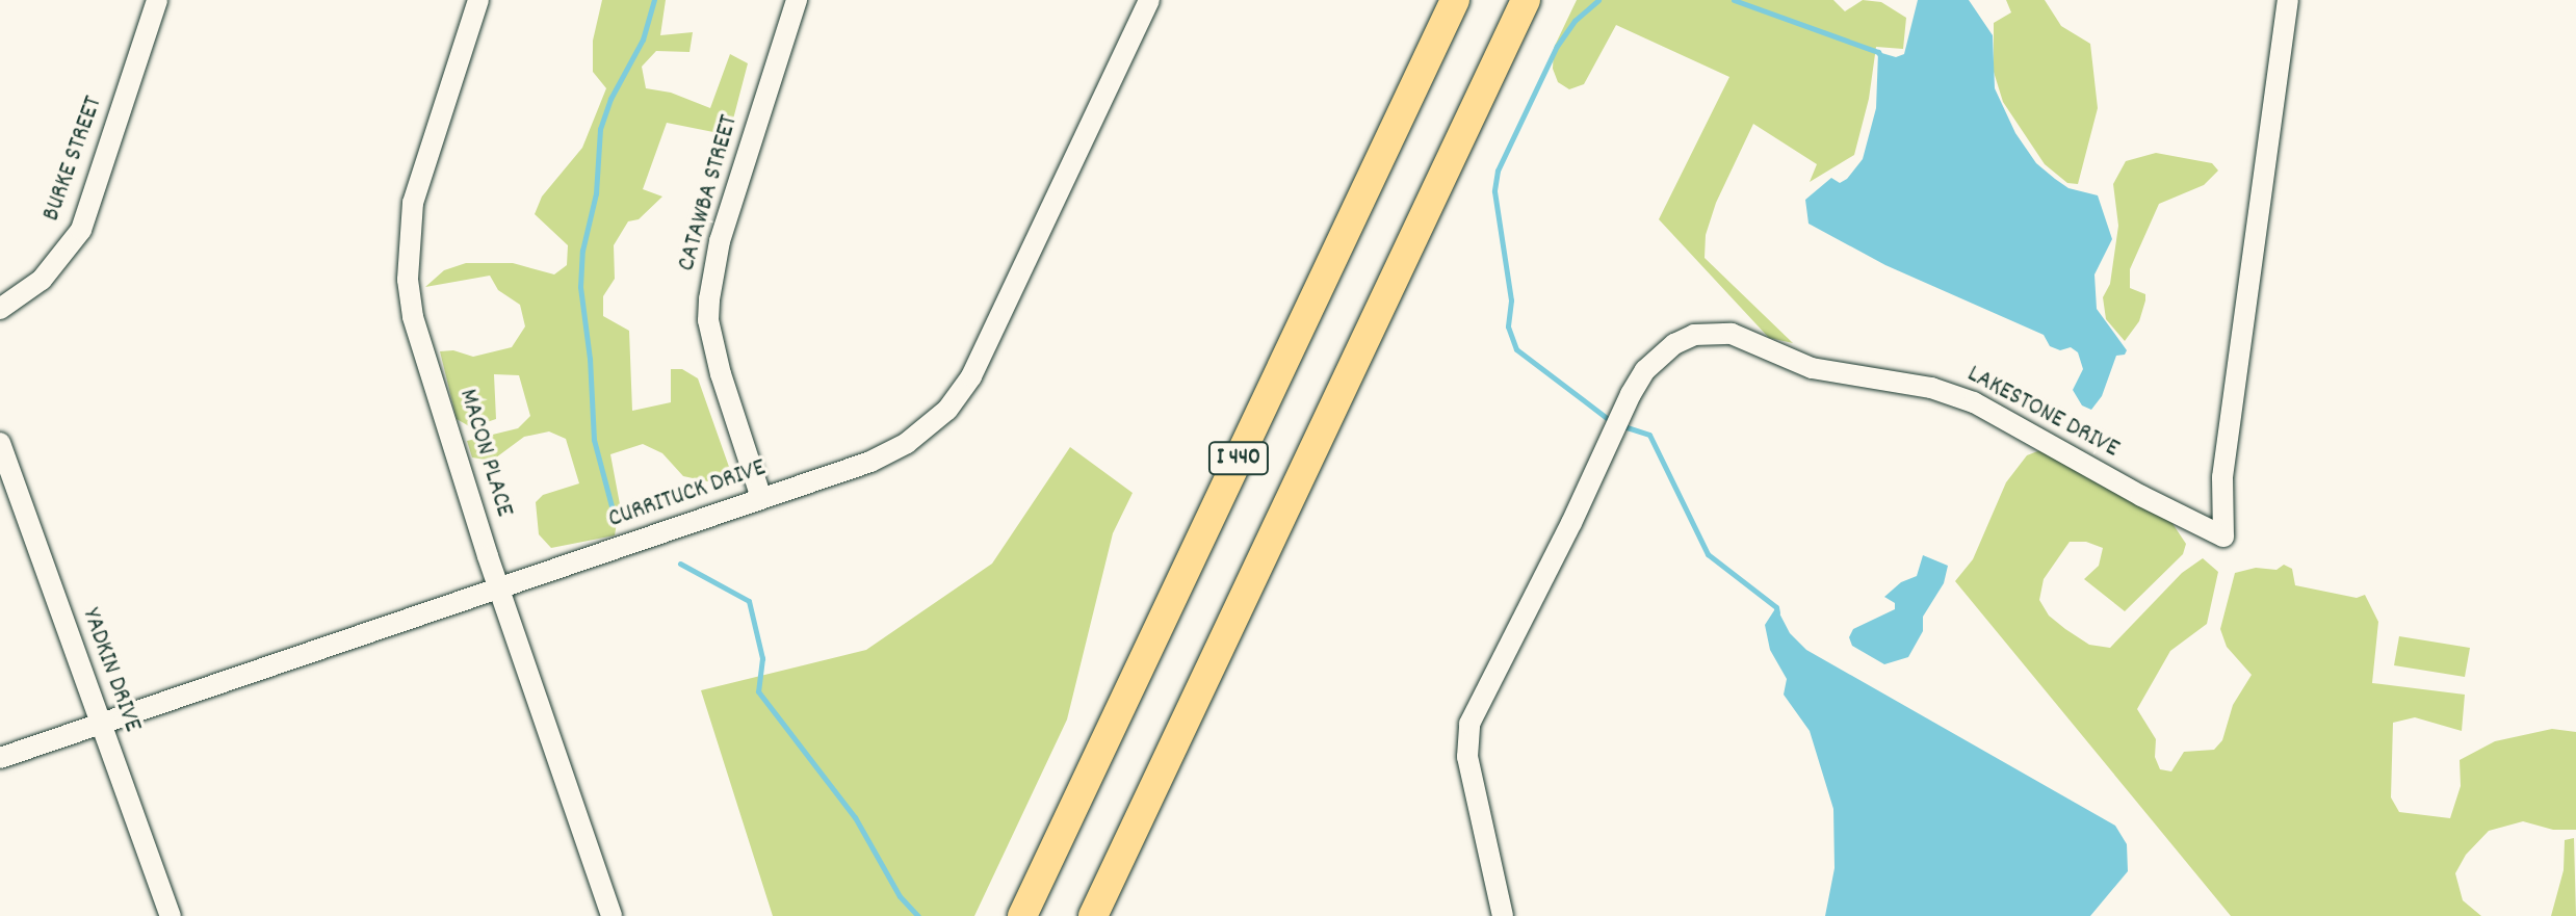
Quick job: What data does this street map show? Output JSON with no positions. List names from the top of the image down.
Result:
{
  "streets": {
    "highway": ["I 440"],
    "street": [
      "BURKE STREET",
      "CATAWBA STREET",
      "LAKESTONE DRIVE",
      "MACON PLACE",
      "CURRITUCK DRIVE",
      "YADKIN DRIVE"
    ]
  },
  "crossings": [
    ["CATAWBA STREET", "CURRITUCK DRIVE"],
    ["MACON PLACE", "CURRITUCK DRIVE"],
    ["CURRITUCK DRIVE", "YADKIN DRIVE"]
  ]
}
